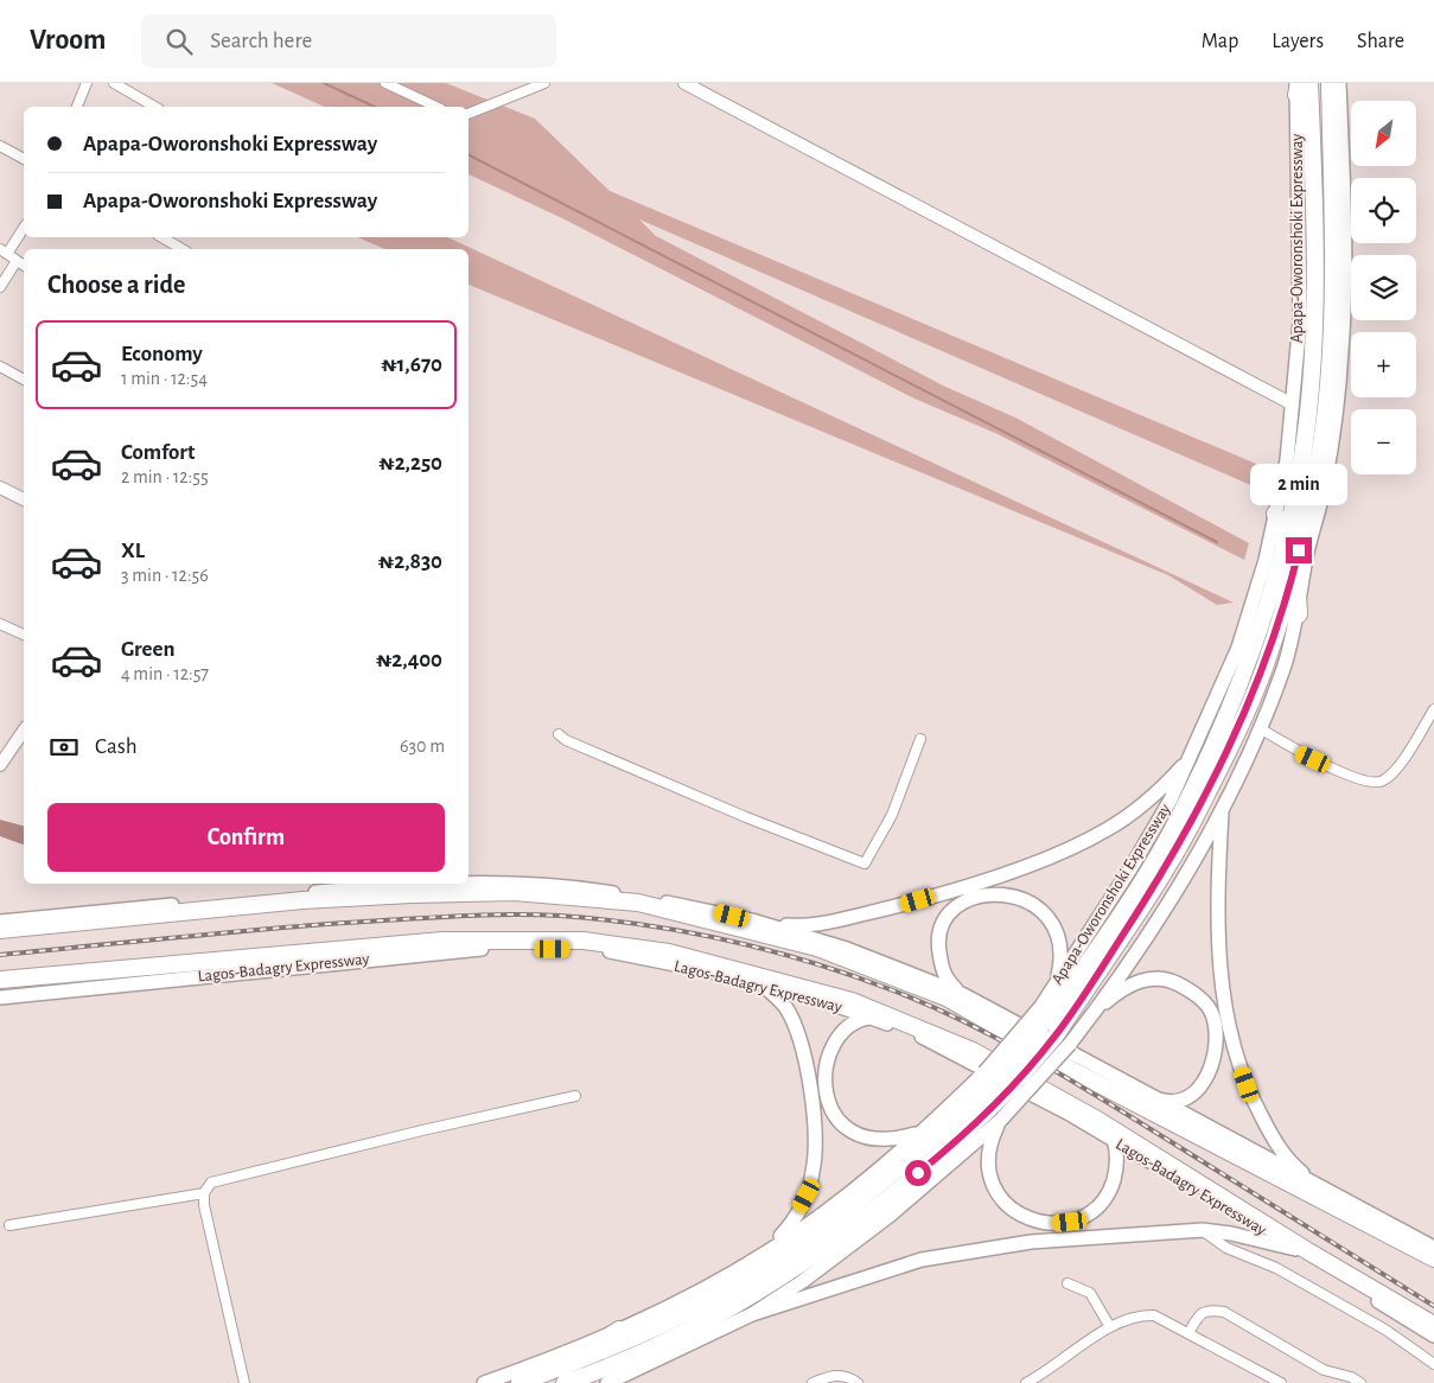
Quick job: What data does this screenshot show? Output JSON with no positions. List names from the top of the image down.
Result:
{
  "streets": {
    "highway": ["Apapa-Oworonshoki Expressway", "Lagos-Badagry Expressway"]
  },
  "north": "bottom left",
  "page": {
    "header": "Vroom",
    "search": "Search here",
    "nav": ["Map", "Layers", "Share"],
    "map_buttons": ["+", "−"],
    "banner": ["Apapa-Oworonshoki Expressway", "Apapa-Oworonshoki Expressway"],
    "heading": "Choose a ride",
    "list": [
      {
        "name": "Economy",
        "note": "1 min · 12:54",
        "value": "₦1,670"
      },
      {
        "name": "Comfort",
        "note": "2 min · 12:55",
        "value": "₦2,250"
      },
      {
        "name": "XL",
        "note": "3 min · 12:56",
        "value": "₦2,830"
      },
      {
        "name": "Green",
        "note": "4 min · 12:57",
        "value": "₦2,400"
      }
    ],
    "bubble": "2 min",
    "pay": ["Cash", "630 m"],
    "buttons": "Confirm"
  }
}
